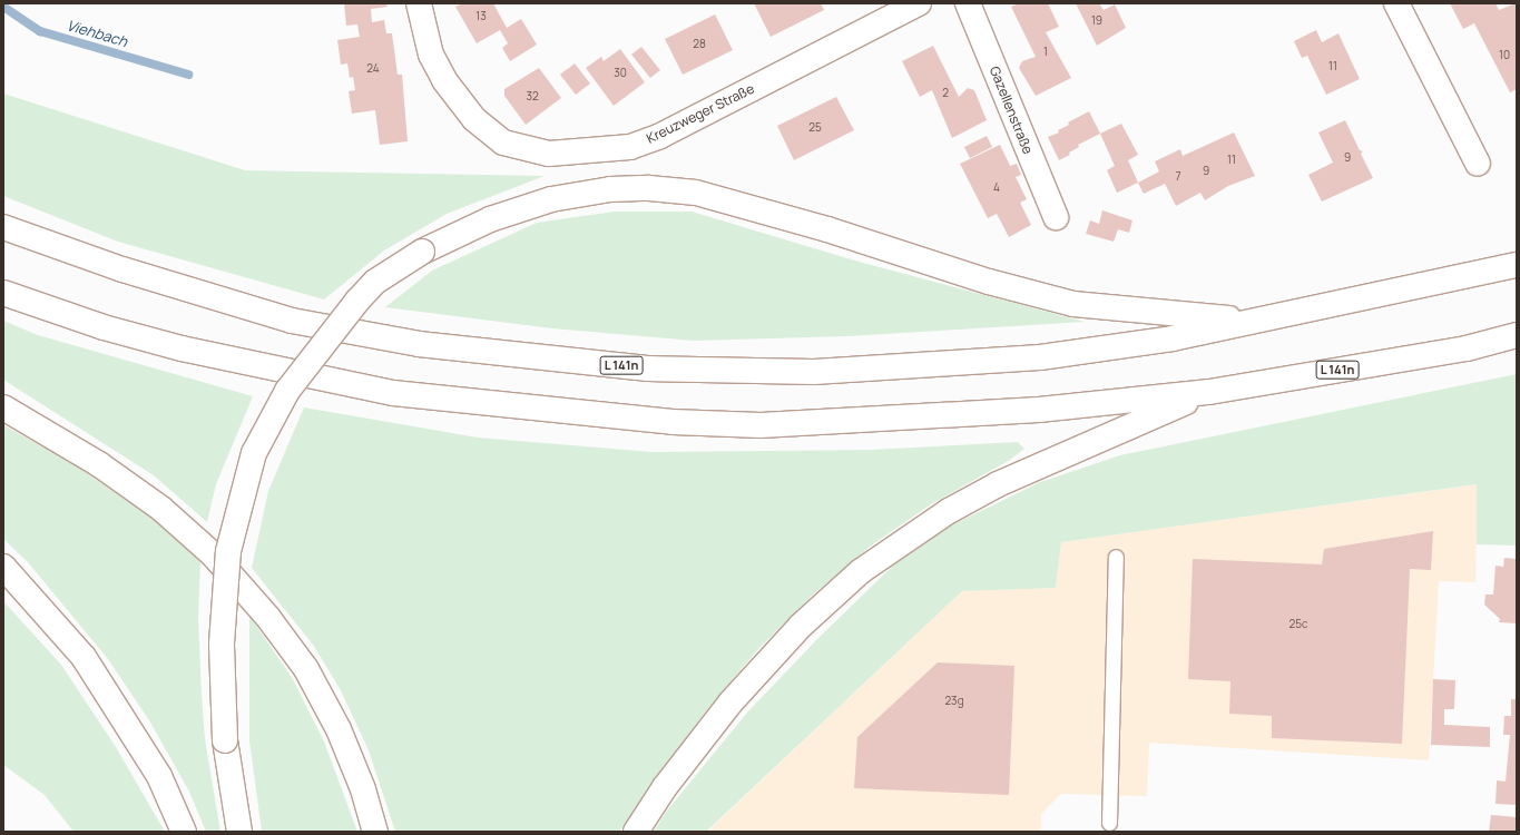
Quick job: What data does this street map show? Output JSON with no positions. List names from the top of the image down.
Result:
{
  "streets": {
    "main road": ["Gazellenstraße", "Kreuzweger Straße", "L 141n"]
  },
  "water": ["Viehbach"],
  "house_numbers": [
    "13",
    "19",
    "28",
    "1",
    "10",
    "11",
    "24",
    "30",
    "2",
    "32",
    "25",
    "9",
    "11",
    "9",
    "7",
    "4",
    "25c",
    "23g"
  ]
}
